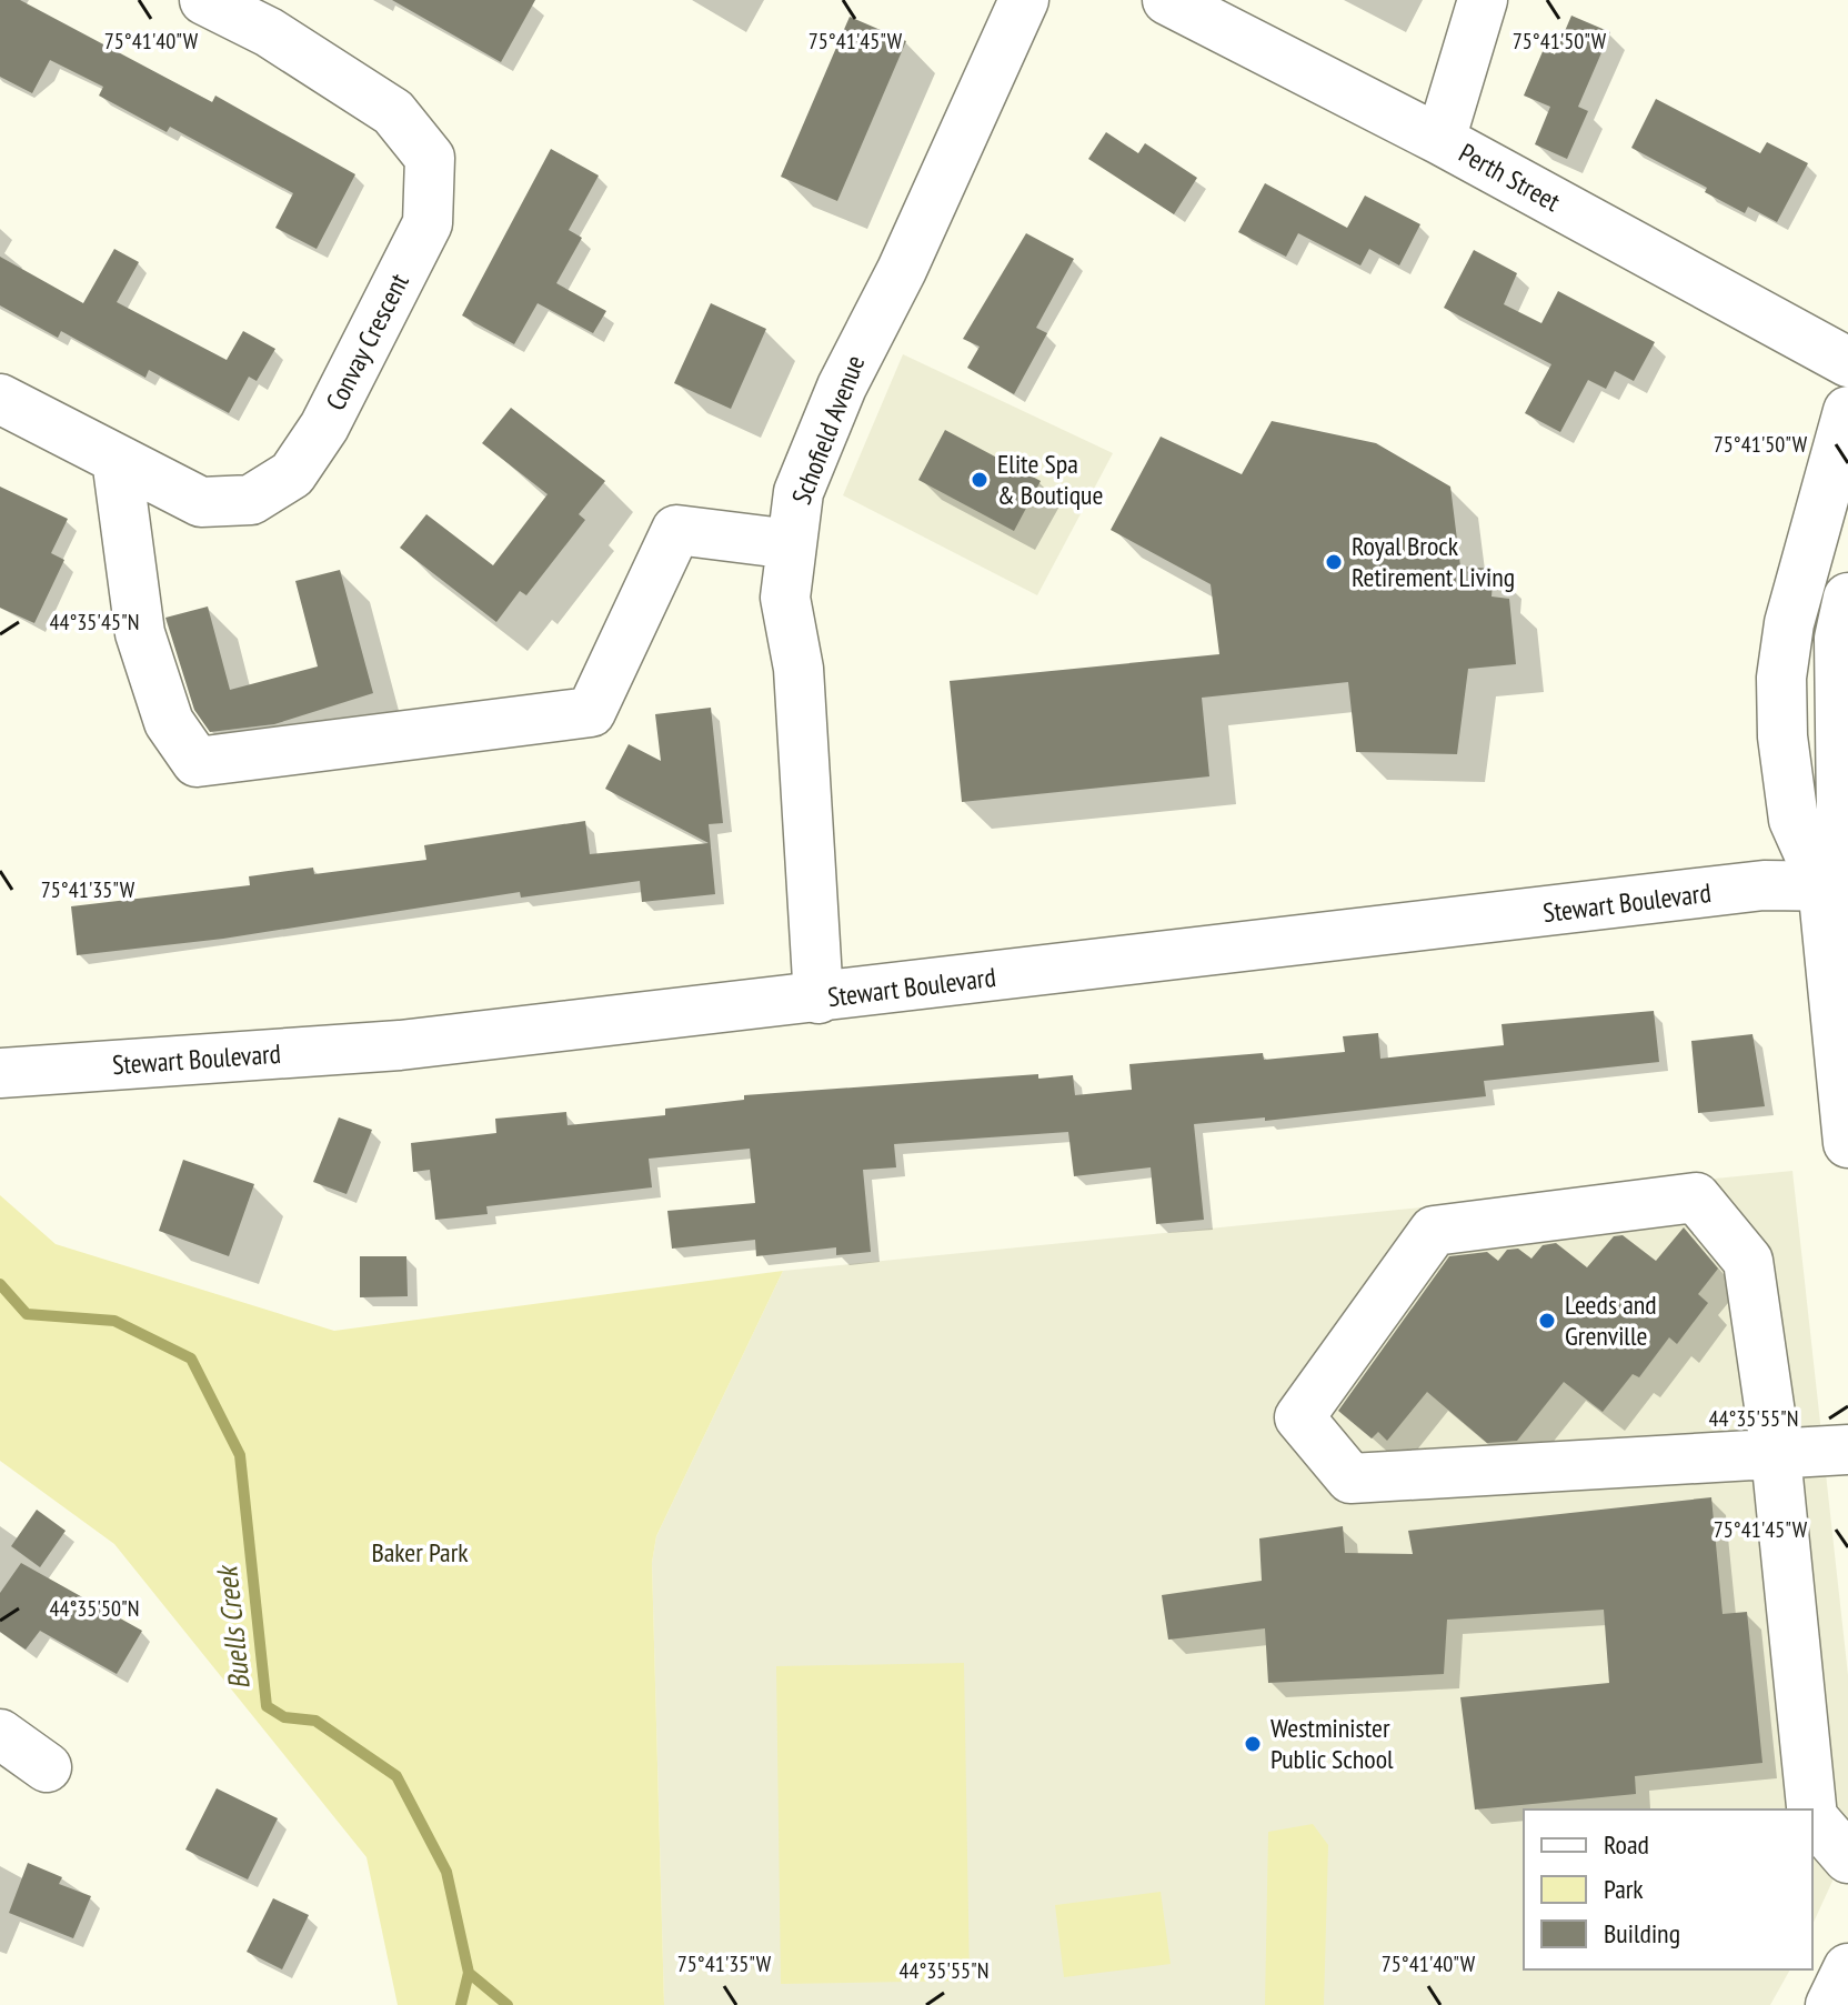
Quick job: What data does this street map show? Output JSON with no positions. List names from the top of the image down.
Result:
{
  "streets": {
    "street": [
      "Perth Street",
      "Convay Crescent",
      "Schofield Avenue",
      "Stewart Boulevard"
    ]
  },
  "crossings": [
    ["Schofield Avenue", "Stewart Boulevard"]
  ],
  "water": ["Buells Creek"],
  "parks": ["Baker Park"],
  "places": [
    "Elite Spa & Boutique",
    "Royal Brock Retirement Living",
    "Leeds and Grenville",
    "Westminister Public School"
  ],
  "legend": ["Road", "Park", "Building"],
  "coordinates": [
    "75°41'40\"W",
    "75°41'45\"W",
    "75°41'50\"W",
    "44°35'45\"N",
    "75°41'35\"W",
    "44°35'55\"N",
    "44°35'50\"N"
  ]
}
